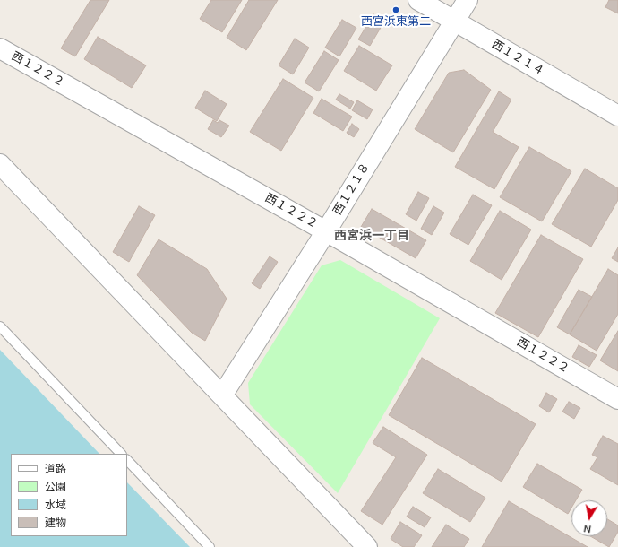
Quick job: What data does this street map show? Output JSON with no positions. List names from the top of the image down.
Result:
{
  "streets": {
    "street": ["西１２１４", "西１２２２", "西１２１８"]
  },
  "crossings": [
    ["西１２１４", "西１２１８"],
    ["西１２２２", "西１２１８"]
  ],
  "districts": ["西宮浜一丁目"],
  "places": ["西宮浜東第二"],
  "legend": [
    "道路",
    "公園",
    "水域",
    "建物"
  ],
  "north": "bottom"
}
